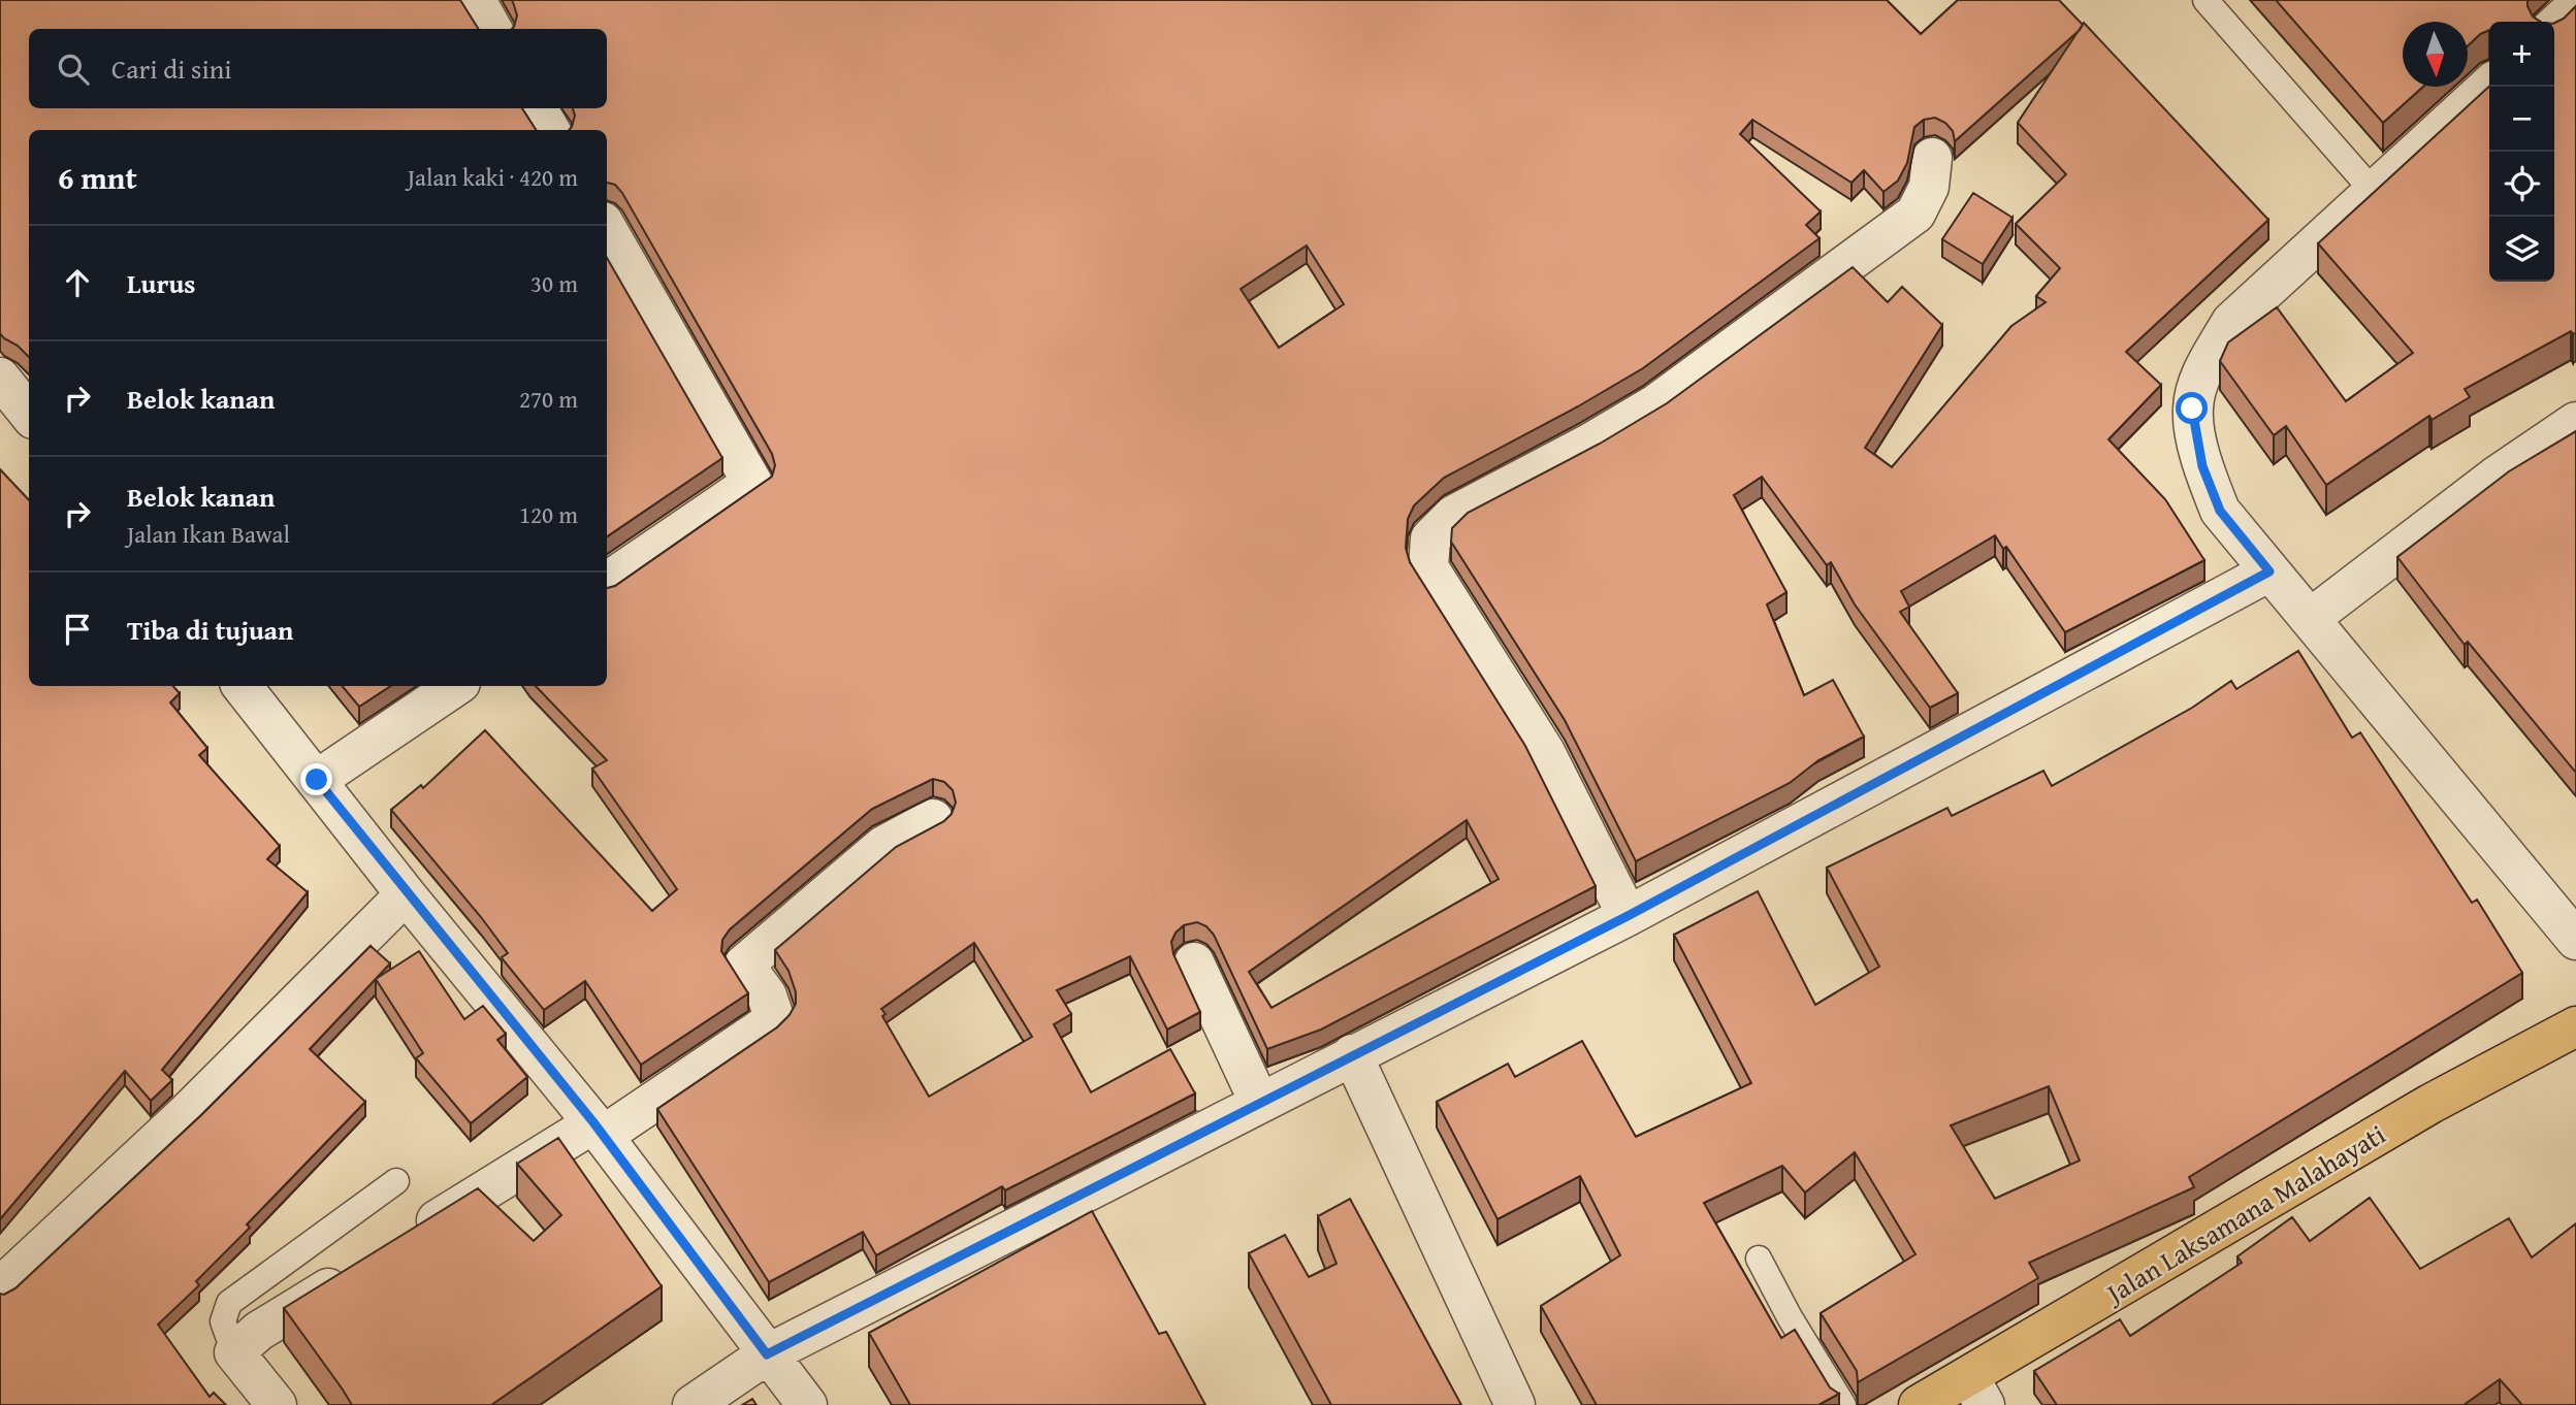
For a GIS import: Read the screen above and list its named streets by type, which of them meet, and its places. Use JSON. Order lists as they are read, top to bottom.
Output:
{
  "streets": {
    "highway": ["Jalan Laksamana Malahayati"]
  },
  "north": "bottom",
  "page": {
    "map_buttons": ["+", "−"],
    "search": "Cari di sini",
    "heading": ["6 mnt", "Jalan kaki · 420 m"],
    "list": [
      ["Lurus", "30 m"],
      ["Belok kanan", "270 m"],
      ["Belok kanan", "Jalan Ikan Bawal", "120 m"],
      "Tiba di tujuan"
    ]
  }
}
